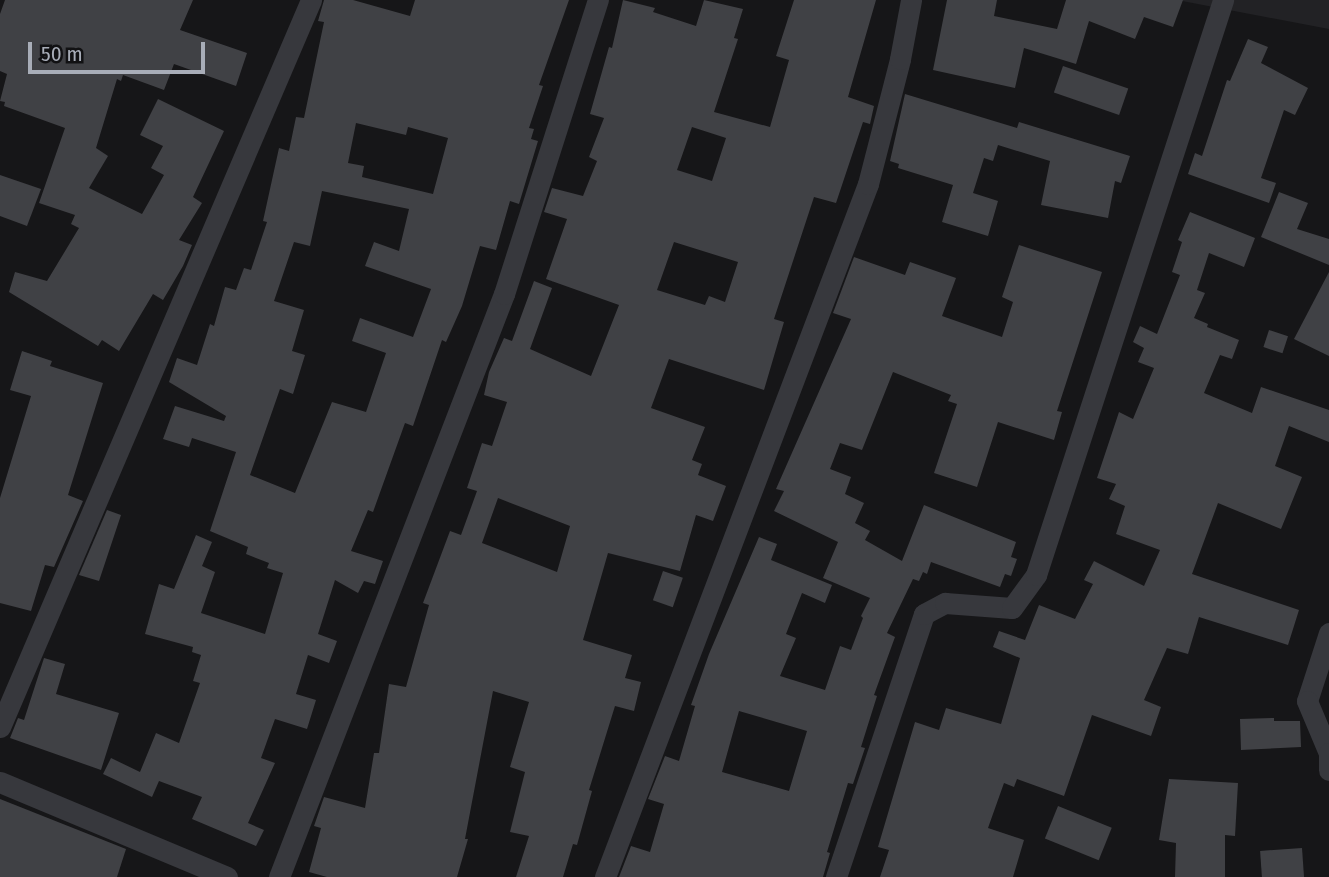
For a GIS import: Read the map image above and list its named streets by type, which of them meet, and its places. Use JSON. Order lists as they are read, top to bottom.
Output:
{
  "scale_bar": "50 m"
}
